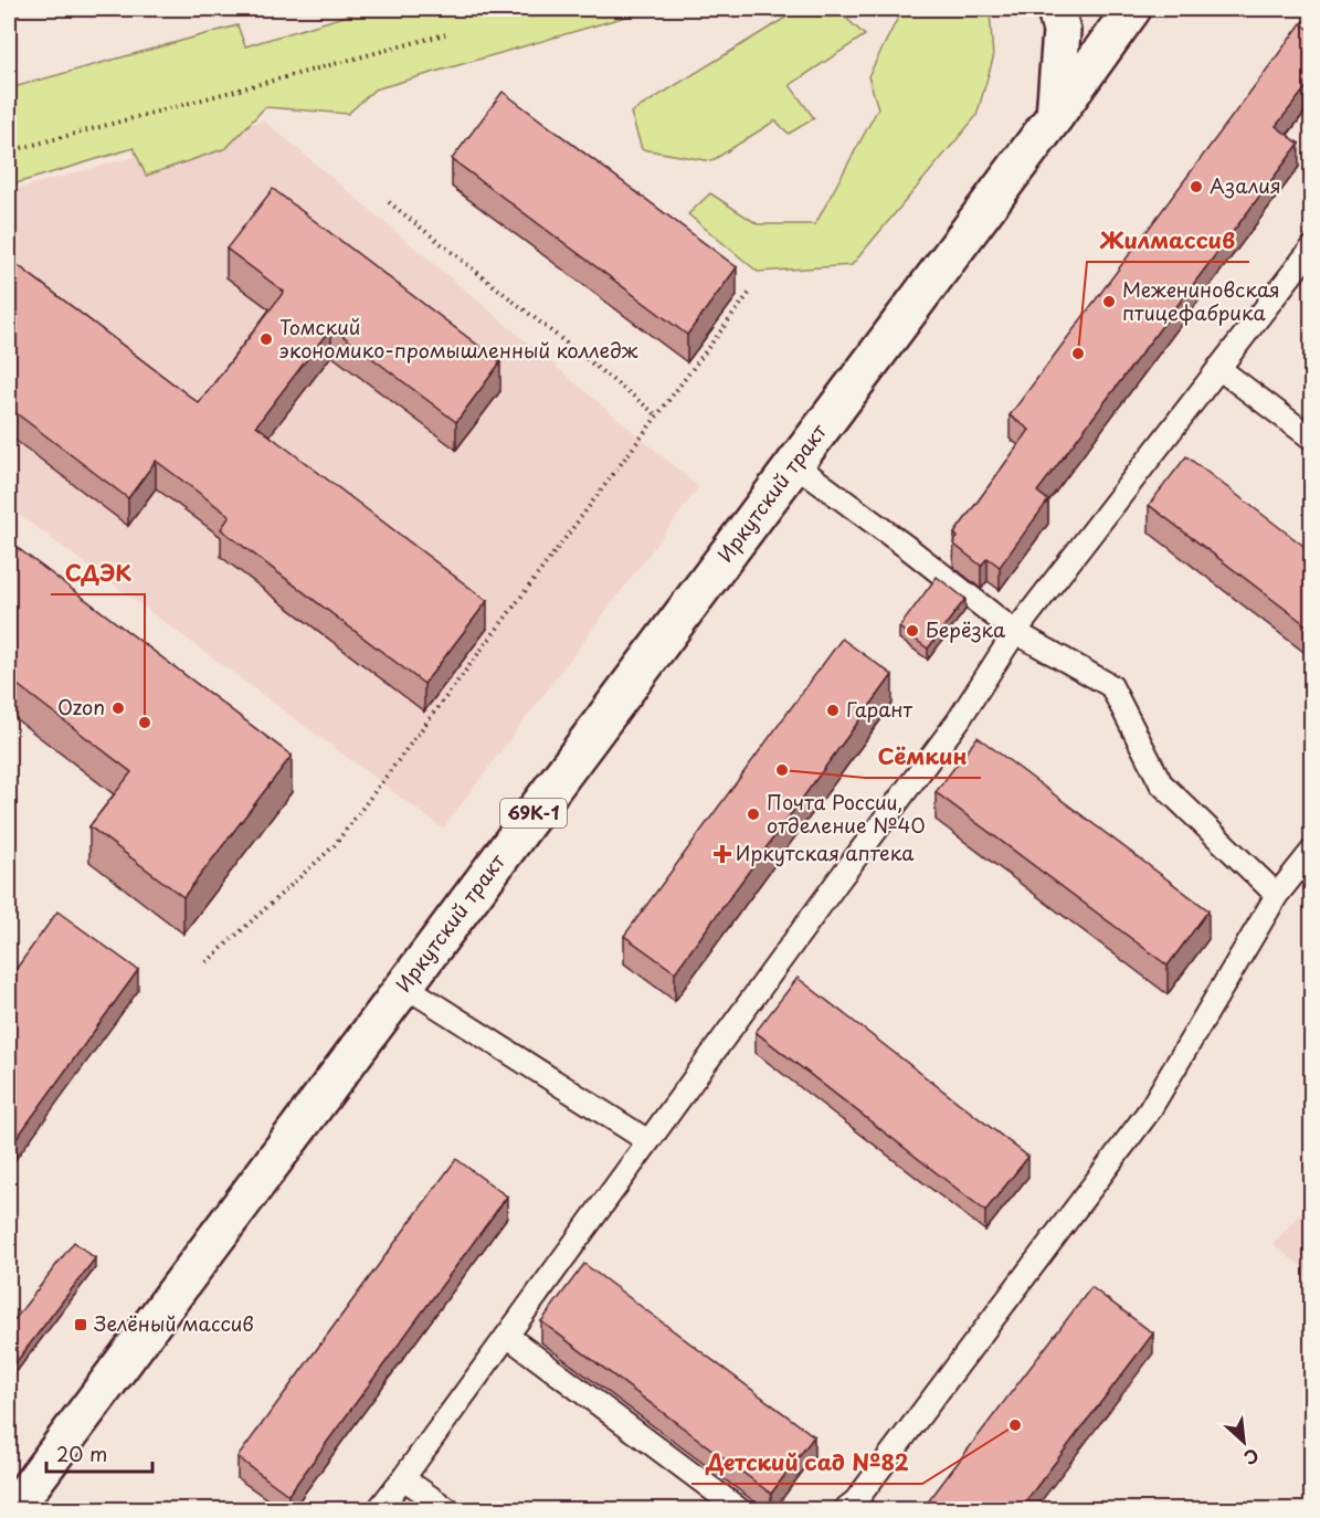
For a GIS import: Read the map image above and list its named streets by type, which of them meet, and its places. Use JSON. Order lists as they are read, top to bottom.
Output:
{
  "streets": {
    "main road": ["Иркутский тракт", "69К-1"]
  },
  "places": {
    "other": [
      "Азалия",
      "Межениновская птицефабрика",
      "Томский экономико-промышленный колледж",
      "Жилмассив",
      "Берёзка",
      "Ozon",
      "Гарант",
      "СДЭК",
      "Сёмкин",
      "Почта России, отделение №40",
      "Детский сад №82"
    ],
    "health": ["Иркутская аптека"],
    "transit": ["Зелёный массив"]
  },
  "scale_bar": "20 m",
  "north": "bottom right"
}
